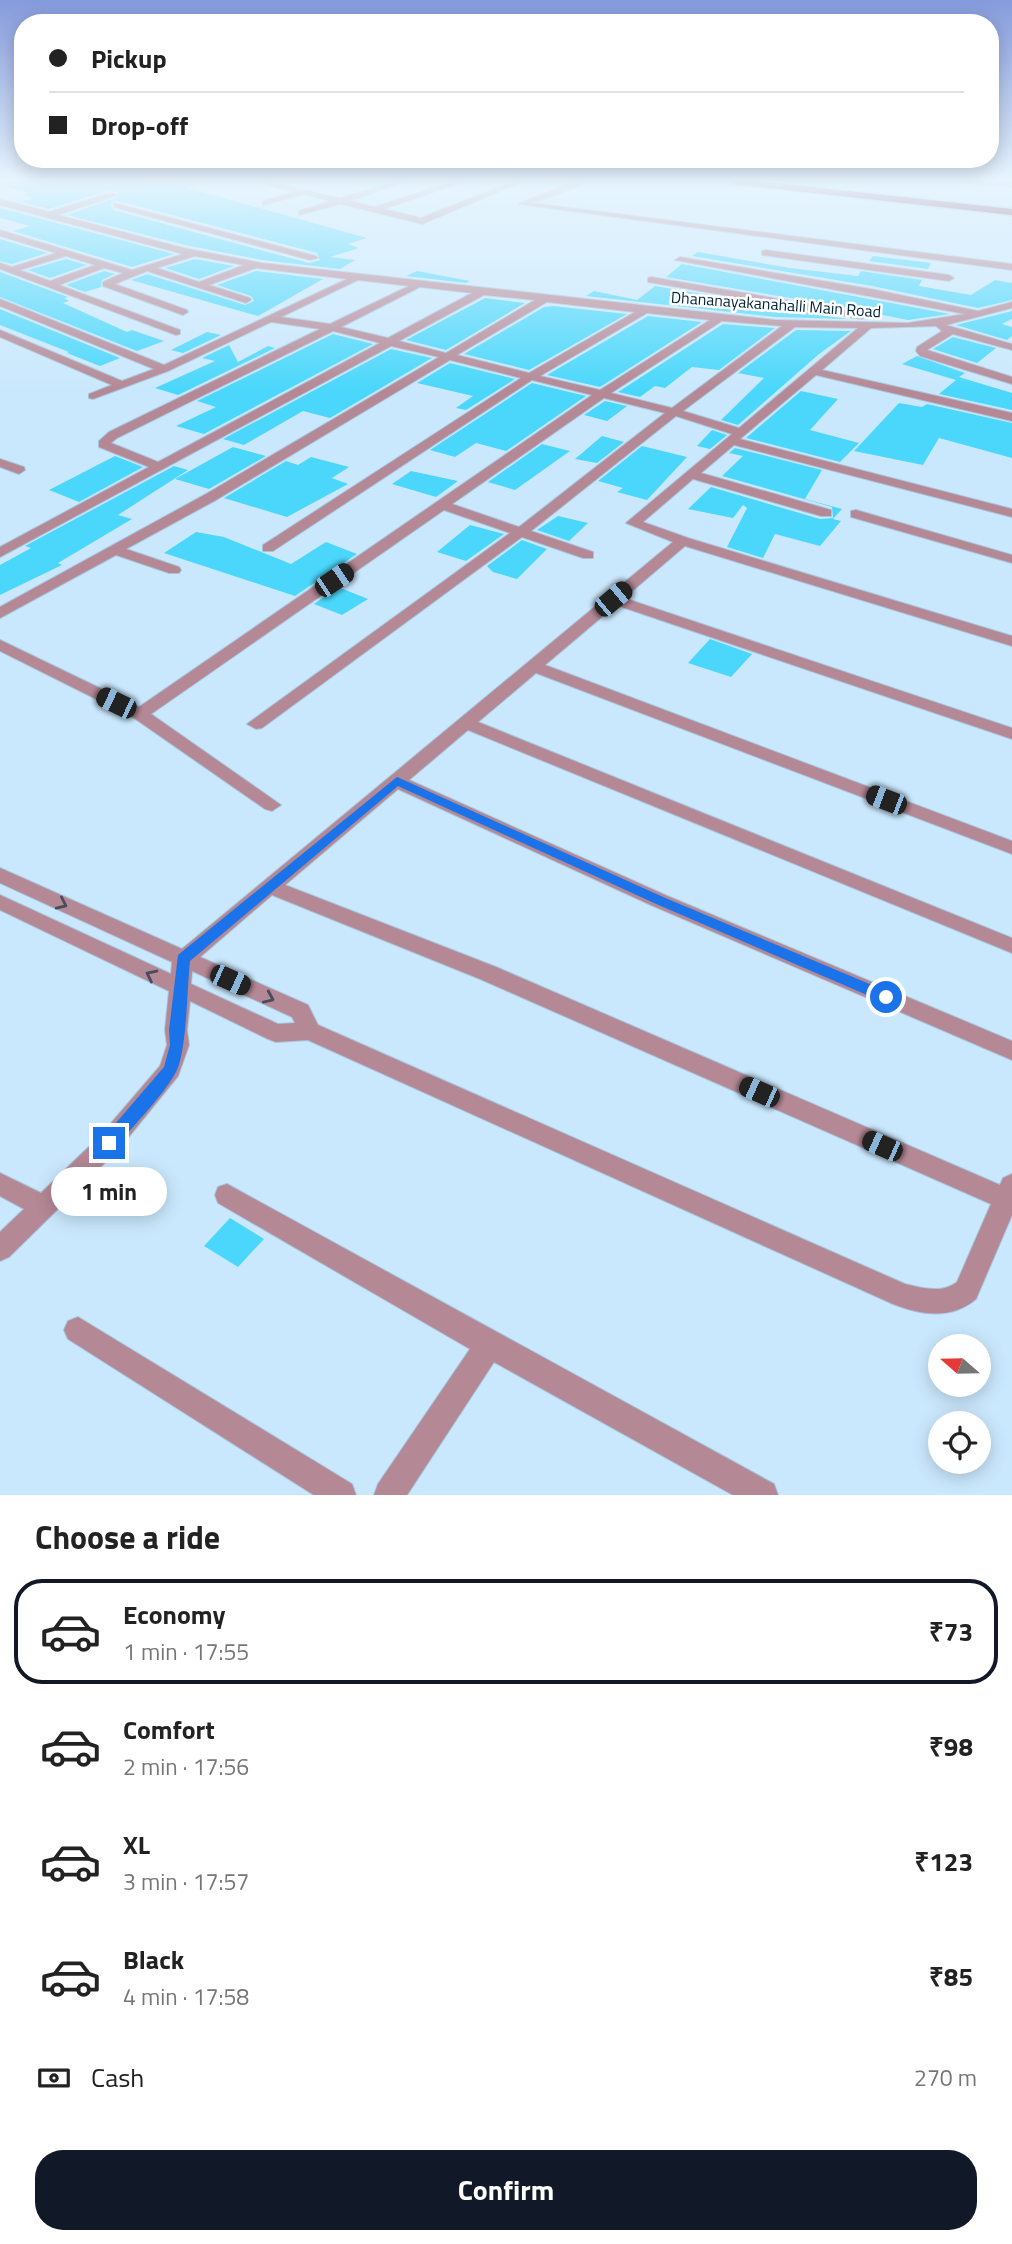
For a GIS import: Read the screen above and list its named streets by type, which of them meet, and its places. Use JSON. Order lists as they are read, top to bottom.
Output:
{
  "streets": {
    "street": ["Dhananayakanahalli Main Road"]
  },
  "north": "left",
  "page": {
    "banner": ["Pickup", "Drop-off"],
    "bubble": "1 min",
    "heading": "Choose a ride",
    "list": [
      {
        "name": "Economy",
        "note": "1 min · 17:55",
        "value": "₹73"
      },
      {
        "name": "Comfort",
        "note": "2 min · 17:56",
        "value": "₹98"
      },
      {
        "name": "XL",
        "note": "3 min · 17:57",
        "value": "₹123"
      },
      {
        "name": "Black",
        "note": "4 min · 17:58",
        "value": "₹85"
      }
    ],
    "pay": ["Cash", "270 m"],
    "buttons": "Confirm"
  }
}
